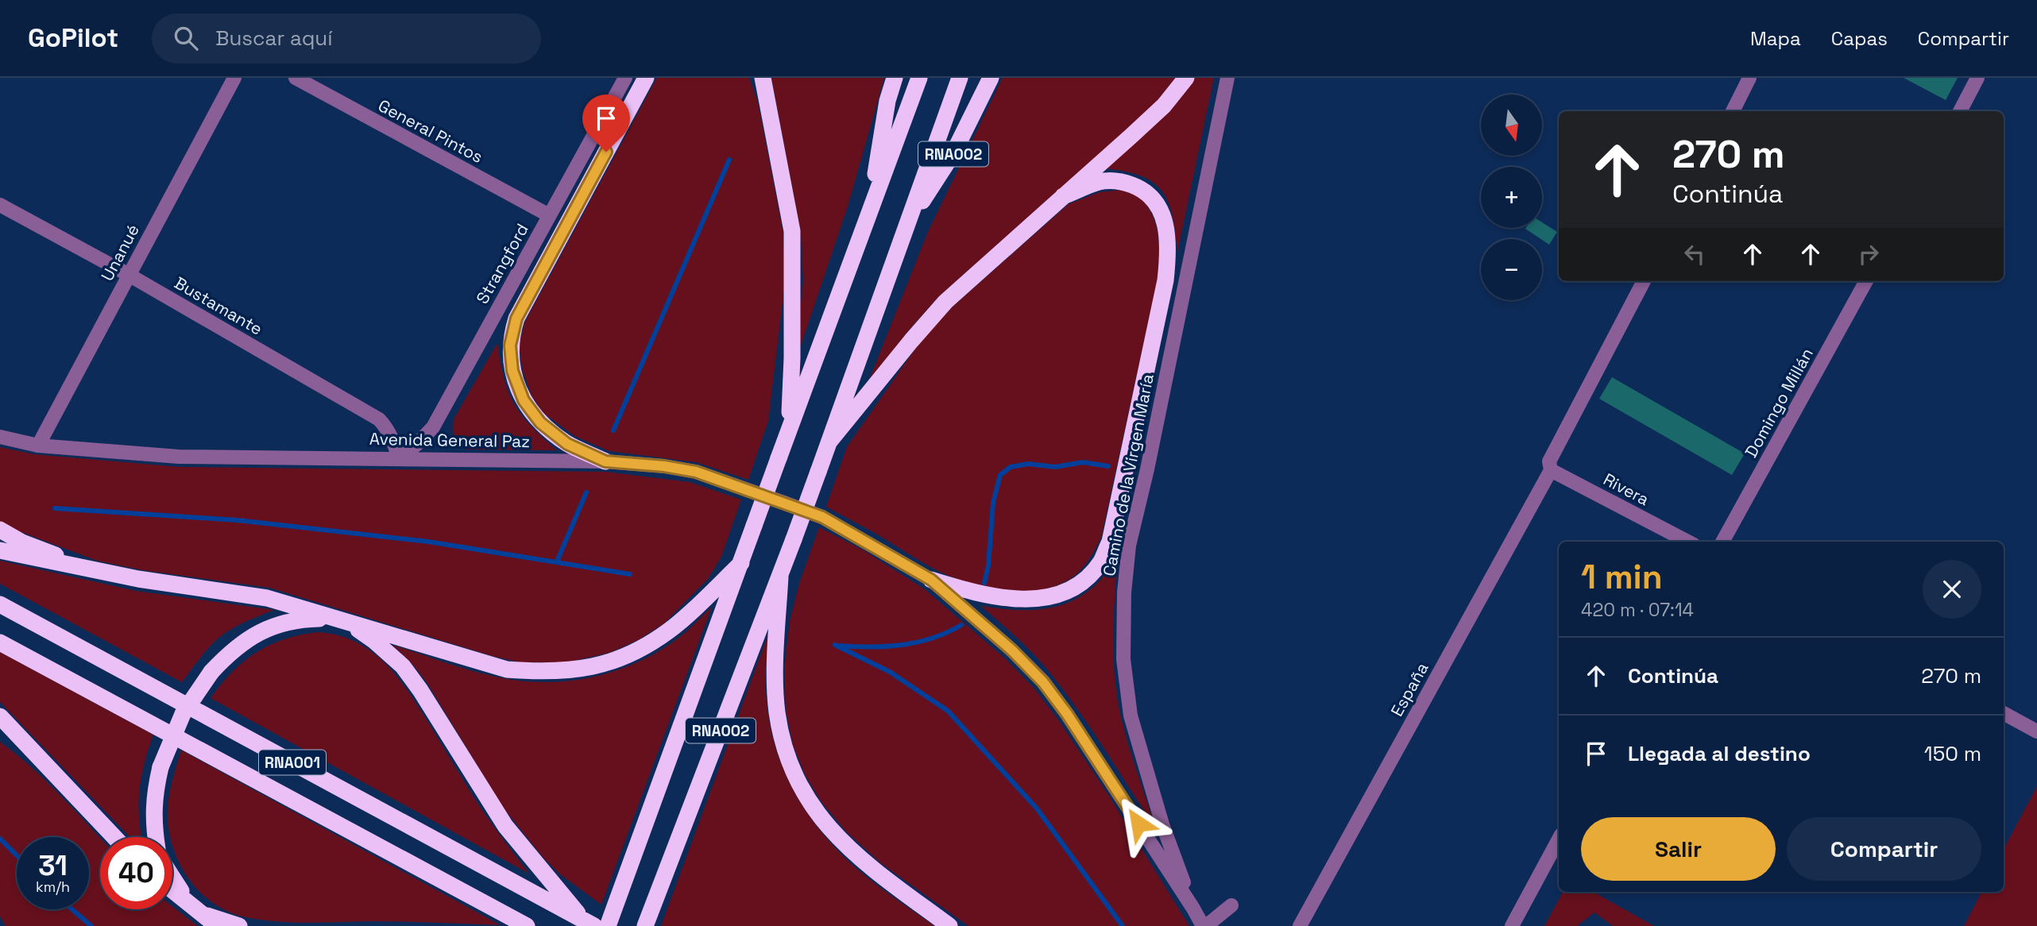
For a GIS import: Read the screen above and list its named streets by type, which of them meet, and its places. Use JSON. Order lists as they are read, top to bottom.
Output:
{
  "streets": {
    "highway": ["RNA002", "RNA001"],
    "street": [
      "General Pintos",
      "Unanué",
      "Strangford",
      "Bustamante",
      "Domingo Millán",
      "Avenida General Paz",
      "Camino de la Virgen María",
      "Rivera",
      "España"
    ]
  },
  "crossings": [
    ["General Pintos", "Strangford"],
    ["Unanué", "Bustamante"],
    ["Unanué", "Avenida General Paz"],
    ["Strangford", "Bustamante"],
    ["Strangford", "Avenida General Paz"],
    ["Bustamante", "Avenida General Paz"],
    ["Avenida General Paz", "Camino de la Virgen María"],
    ["Rivera", "España"]
  ],
  "north": "bottom",
  "page": {
    "header": "GoPilot",
    "search": "Buscar aquí",
    "nav": ["Mapa", "Capas", "Compartir"],
    "map_buttons": ["+", "−"],
    "turn": ["270 m", "Continúa"],
    "heading": ["1 min", "420 m · 07:14"],
    "list": [
      {
        "name": "Continúa",
        "value": "270 m"
      },
      {
        "name": "Llegada al destino",
        "value": "150 m"
      }
    ],
    "buttons": ["Salir", "Compartir"],
    "speed": "31 km/h",
    "limit": "40"
  }
}
